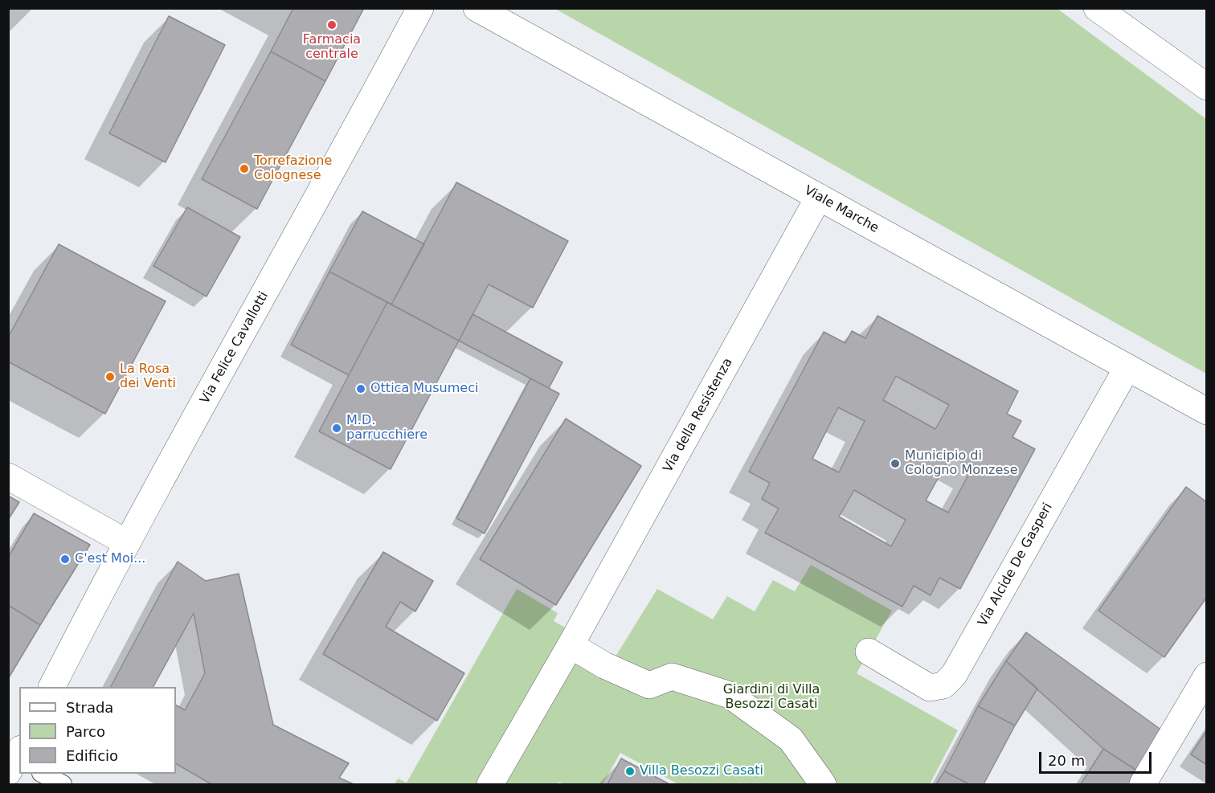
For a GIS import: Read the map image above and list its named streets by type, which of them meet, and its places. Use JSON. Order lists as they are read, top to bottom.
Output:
{
  "streets": {
    "street": [
      "Viale Marche",
      "Via Felice Cavallotti",
      "Via della Resistenza",
      "Via Alcide De Gasperi"
    ]
  },
  "crossings": [
    ["Viale Marche", "Via della Resistenza"],
    ["Viale Marche", "Via Alcide De Gasperi"]
  ],
  "parks": ["Giardini di Villa Besozzi Casati"],
  "places": [
    "Farmacia centrale",
    "Torrefazione Colognese",
    "La Rosa dei Venti",
    "Ottica Musumeci",
    "M.D. parrucchiere",
    "Municipio di Cologno Monzese",
    "C'est Moi...",
    "Villa Besozzi Casati"
  ],
  "legend": ["Strada", "Parco", "Edificio"],
  "scale_bar": "20 m"
}
